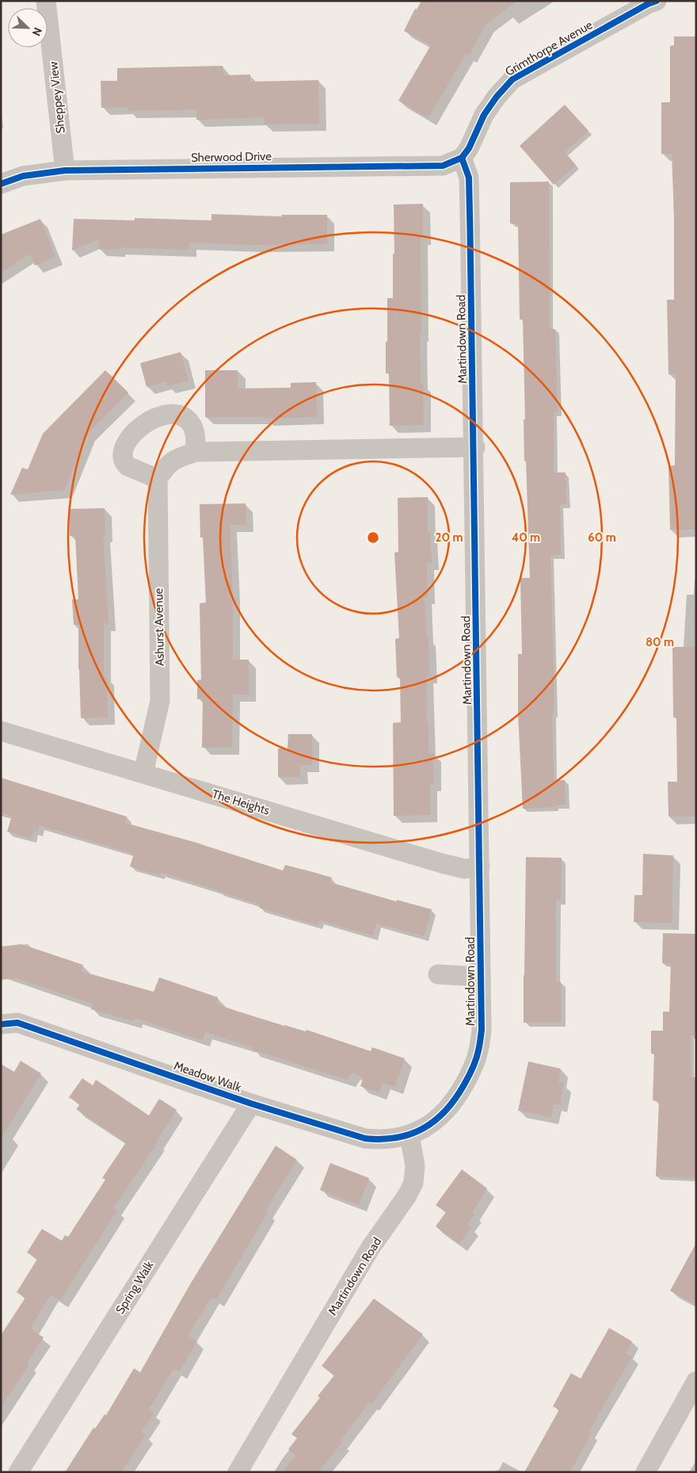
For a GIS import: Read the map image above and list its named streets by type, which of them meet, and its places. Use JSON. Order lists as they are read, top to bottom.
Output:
{
  "streets": {
    "street": [
      "Grimthorpe Avenue",
      "Sheppey View",
      "Sherwood Drive",
      "Martindown Road",
      "Ashurst Avenue",
      "The Heights",
      "Meadow Walk",
      "Spring Walk"
    ]
  },
  "crossings": [
    ["Grimthorpe Avenue", "Sherwood Drive"],
    ["Grimthorpe Avenue", "Martindown Road"],
    ["Sheppey View", "Sherwood Drive"],
    ["Sherwood Drive", "Martindown Road"],
    ["Martindown Road", "The Heights"],
    ["Martindown Road", "Meadow Walk"],
    ["Ashurst Avenue", "The Heights"],
    ["Meadow Walk", "Spring Walk"]
  ],
  "north": "bottom right",
  "rings": [
    "20 m",
    "40 m",
    "60 m",
    "80 m"
  ]
}
